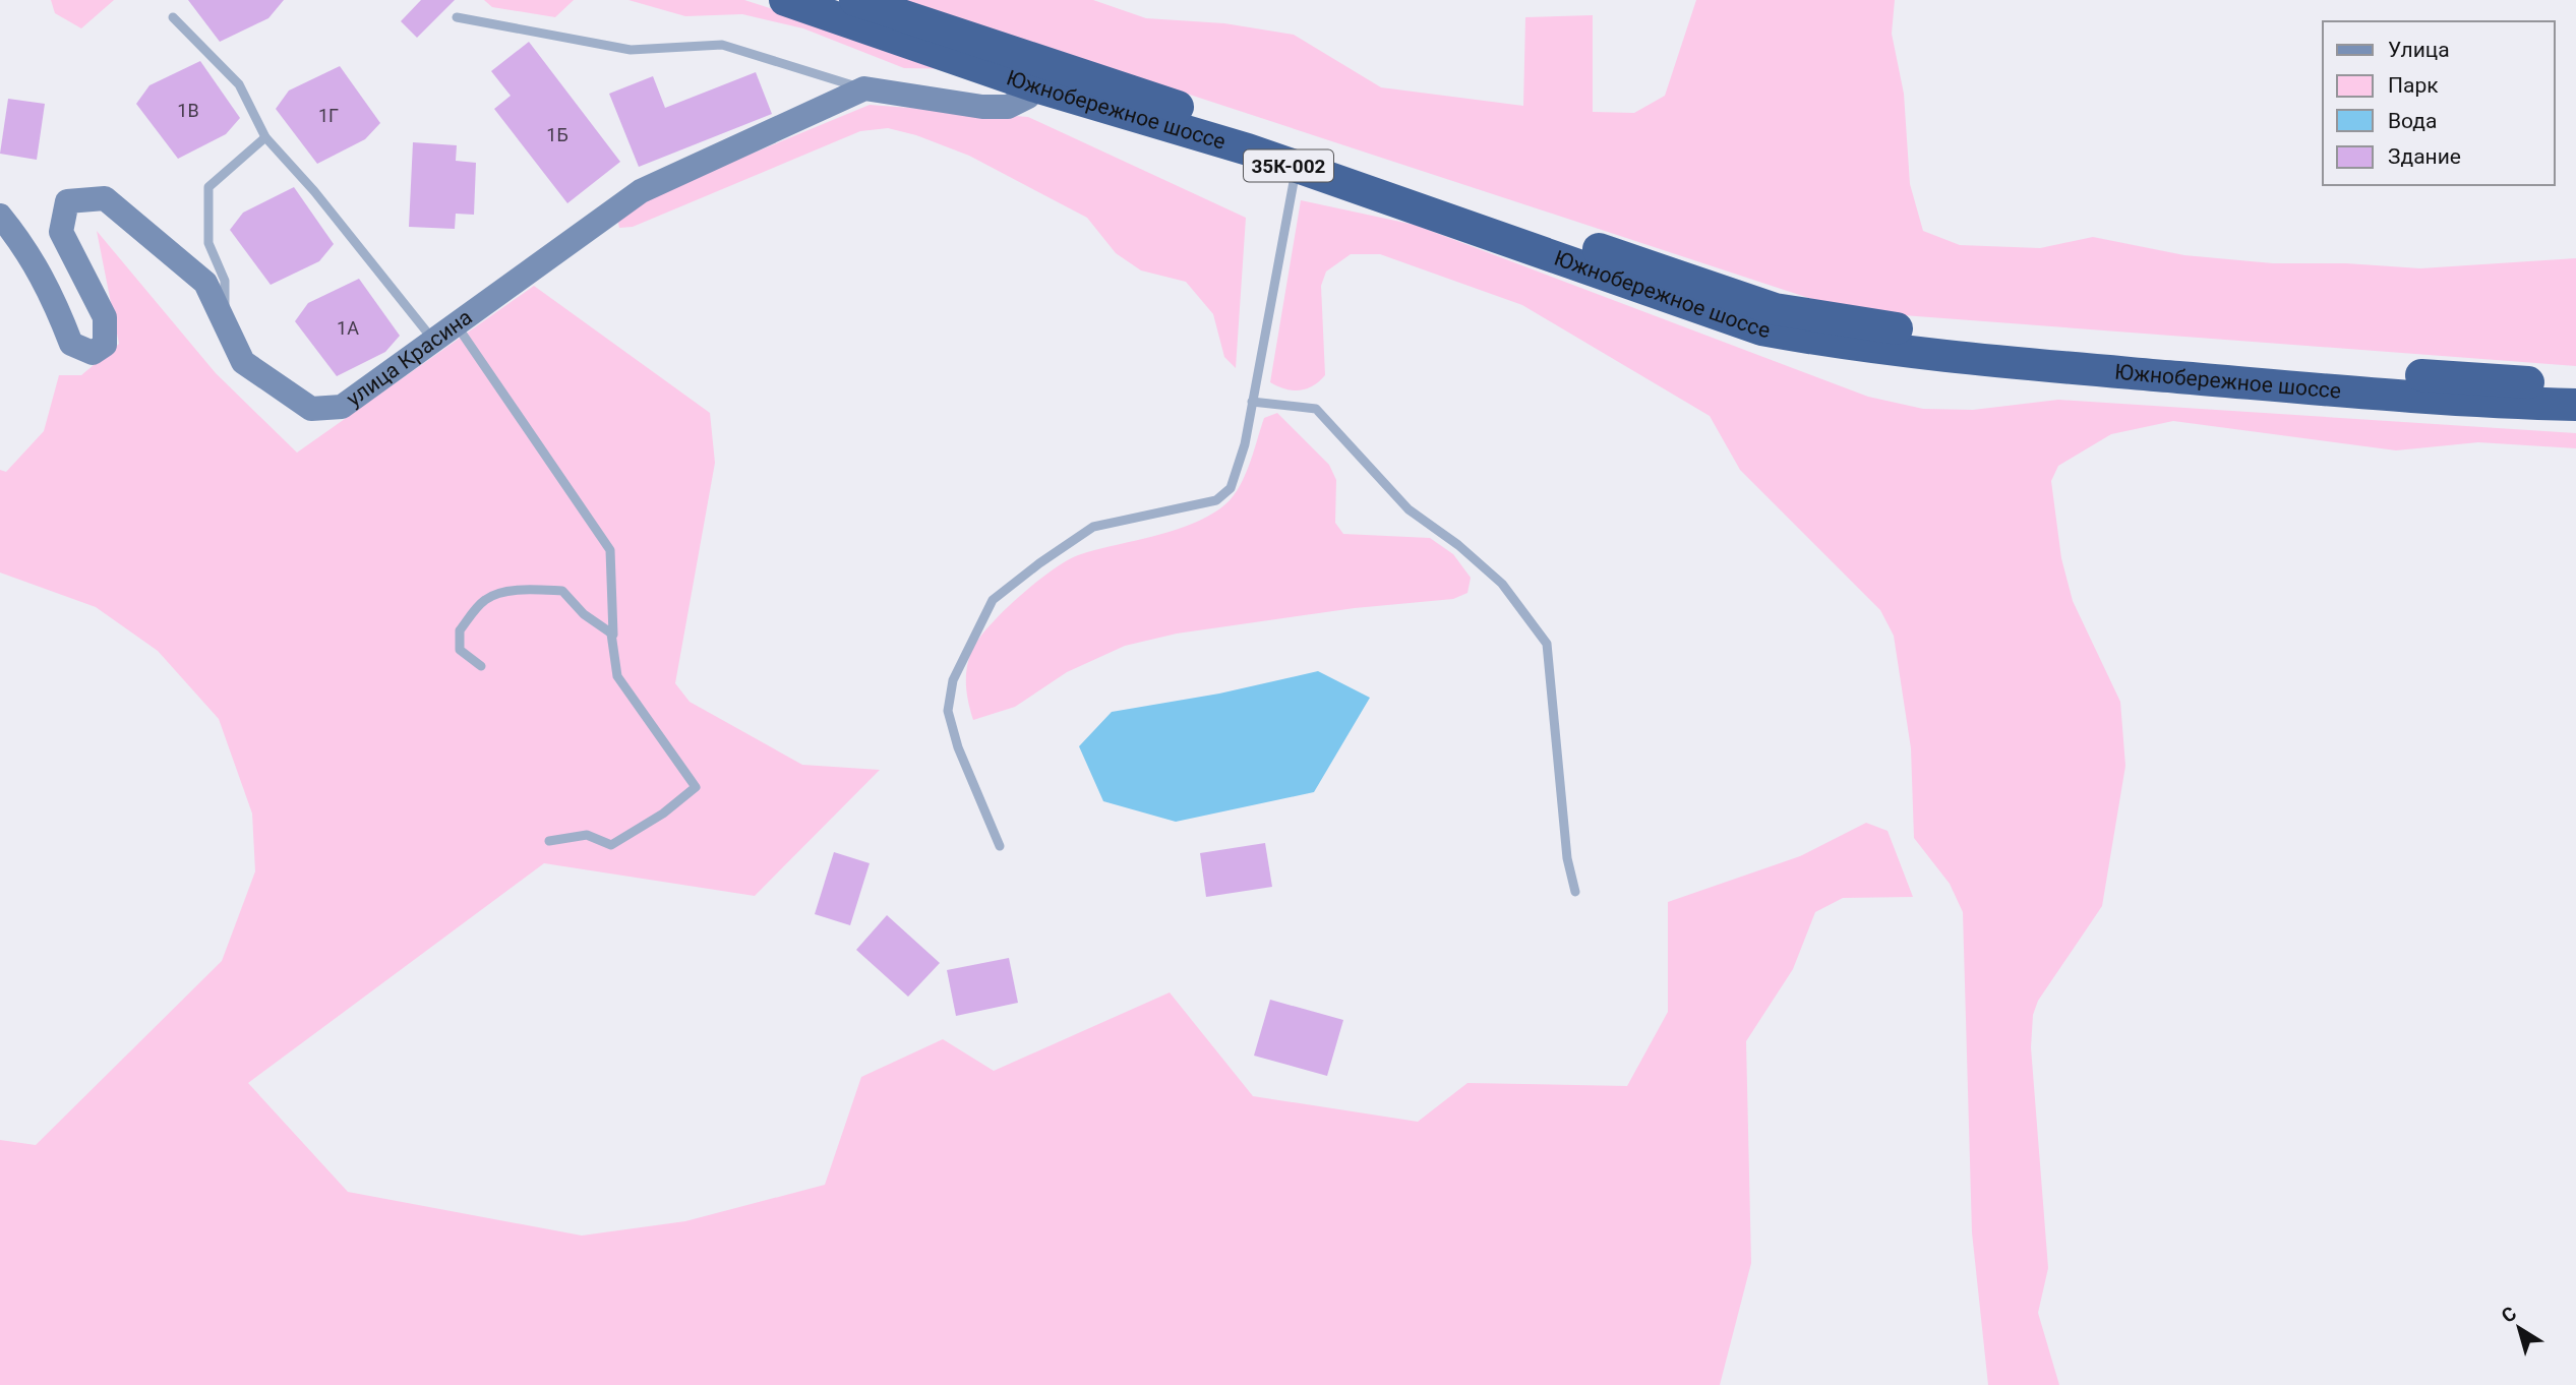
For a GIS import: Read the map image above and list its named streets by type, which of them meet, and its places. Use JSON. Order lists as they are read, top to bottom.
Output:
{
  "streets": {
    "highway": ["Южнобережное шоссе", "35К-002"],
    "street": ["улица Красина"]
  },
  "house_numbers": [
    "1В",
    "1Г",
    "1Б",
    "1А"
  ],
  "legend": [
    "Улица",
    "Парк",
    "Вода",
    "Здание"
  ],
  "north": "top left"
}
